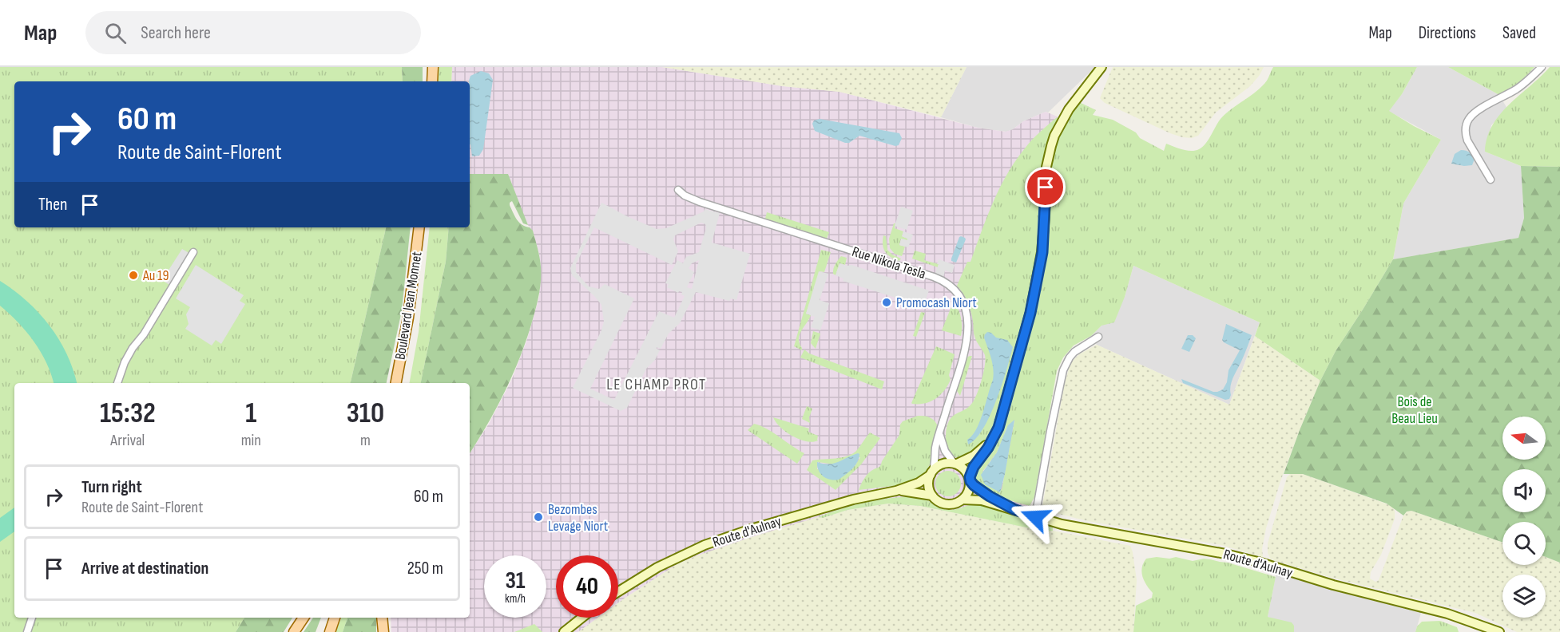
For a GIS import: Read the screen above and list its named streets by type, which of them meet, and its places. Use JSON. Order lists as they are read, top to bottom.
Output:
{
  "streets": {
    "main road": ["Boulevard Jean Monnet"],
    "street": ["Rue Nikola Tesla", "Route d'Aulnay"]
  },
  "crossings": [
    ["Rue Nikola Tesla", "Route d'Aulnay"]
  ],
  "districts": ["LE CHAMP PROT"],
  "parks": ["Bois de Beau Lieu"],
  "places": ["Au 19", "Promocash Niort", "Bezombes Levage Niort"],
  "north": "left",
  "page": {
    "header": "Map",
    "search": "Search here",
    "nav": ["Map", "Directions", "Saved"],
    "turn": ["60 m", "Route de Saint-Florent"],
    "then": "Then",
    "eta": [
      "15:32",
      "Arrival",
      "1",
      "min",
      "310",
      "m"
    ],
    "list": [
      {
        "name": "Turn right",
        "note": "Route de Saint-Florent",
        "value": "60 m"
      },
      {
        "name": "Arrive at destination",
        "value": "250 m"
      }
    ],
    "speed": "31 km/h",
    "limit": "40"
  }
}
